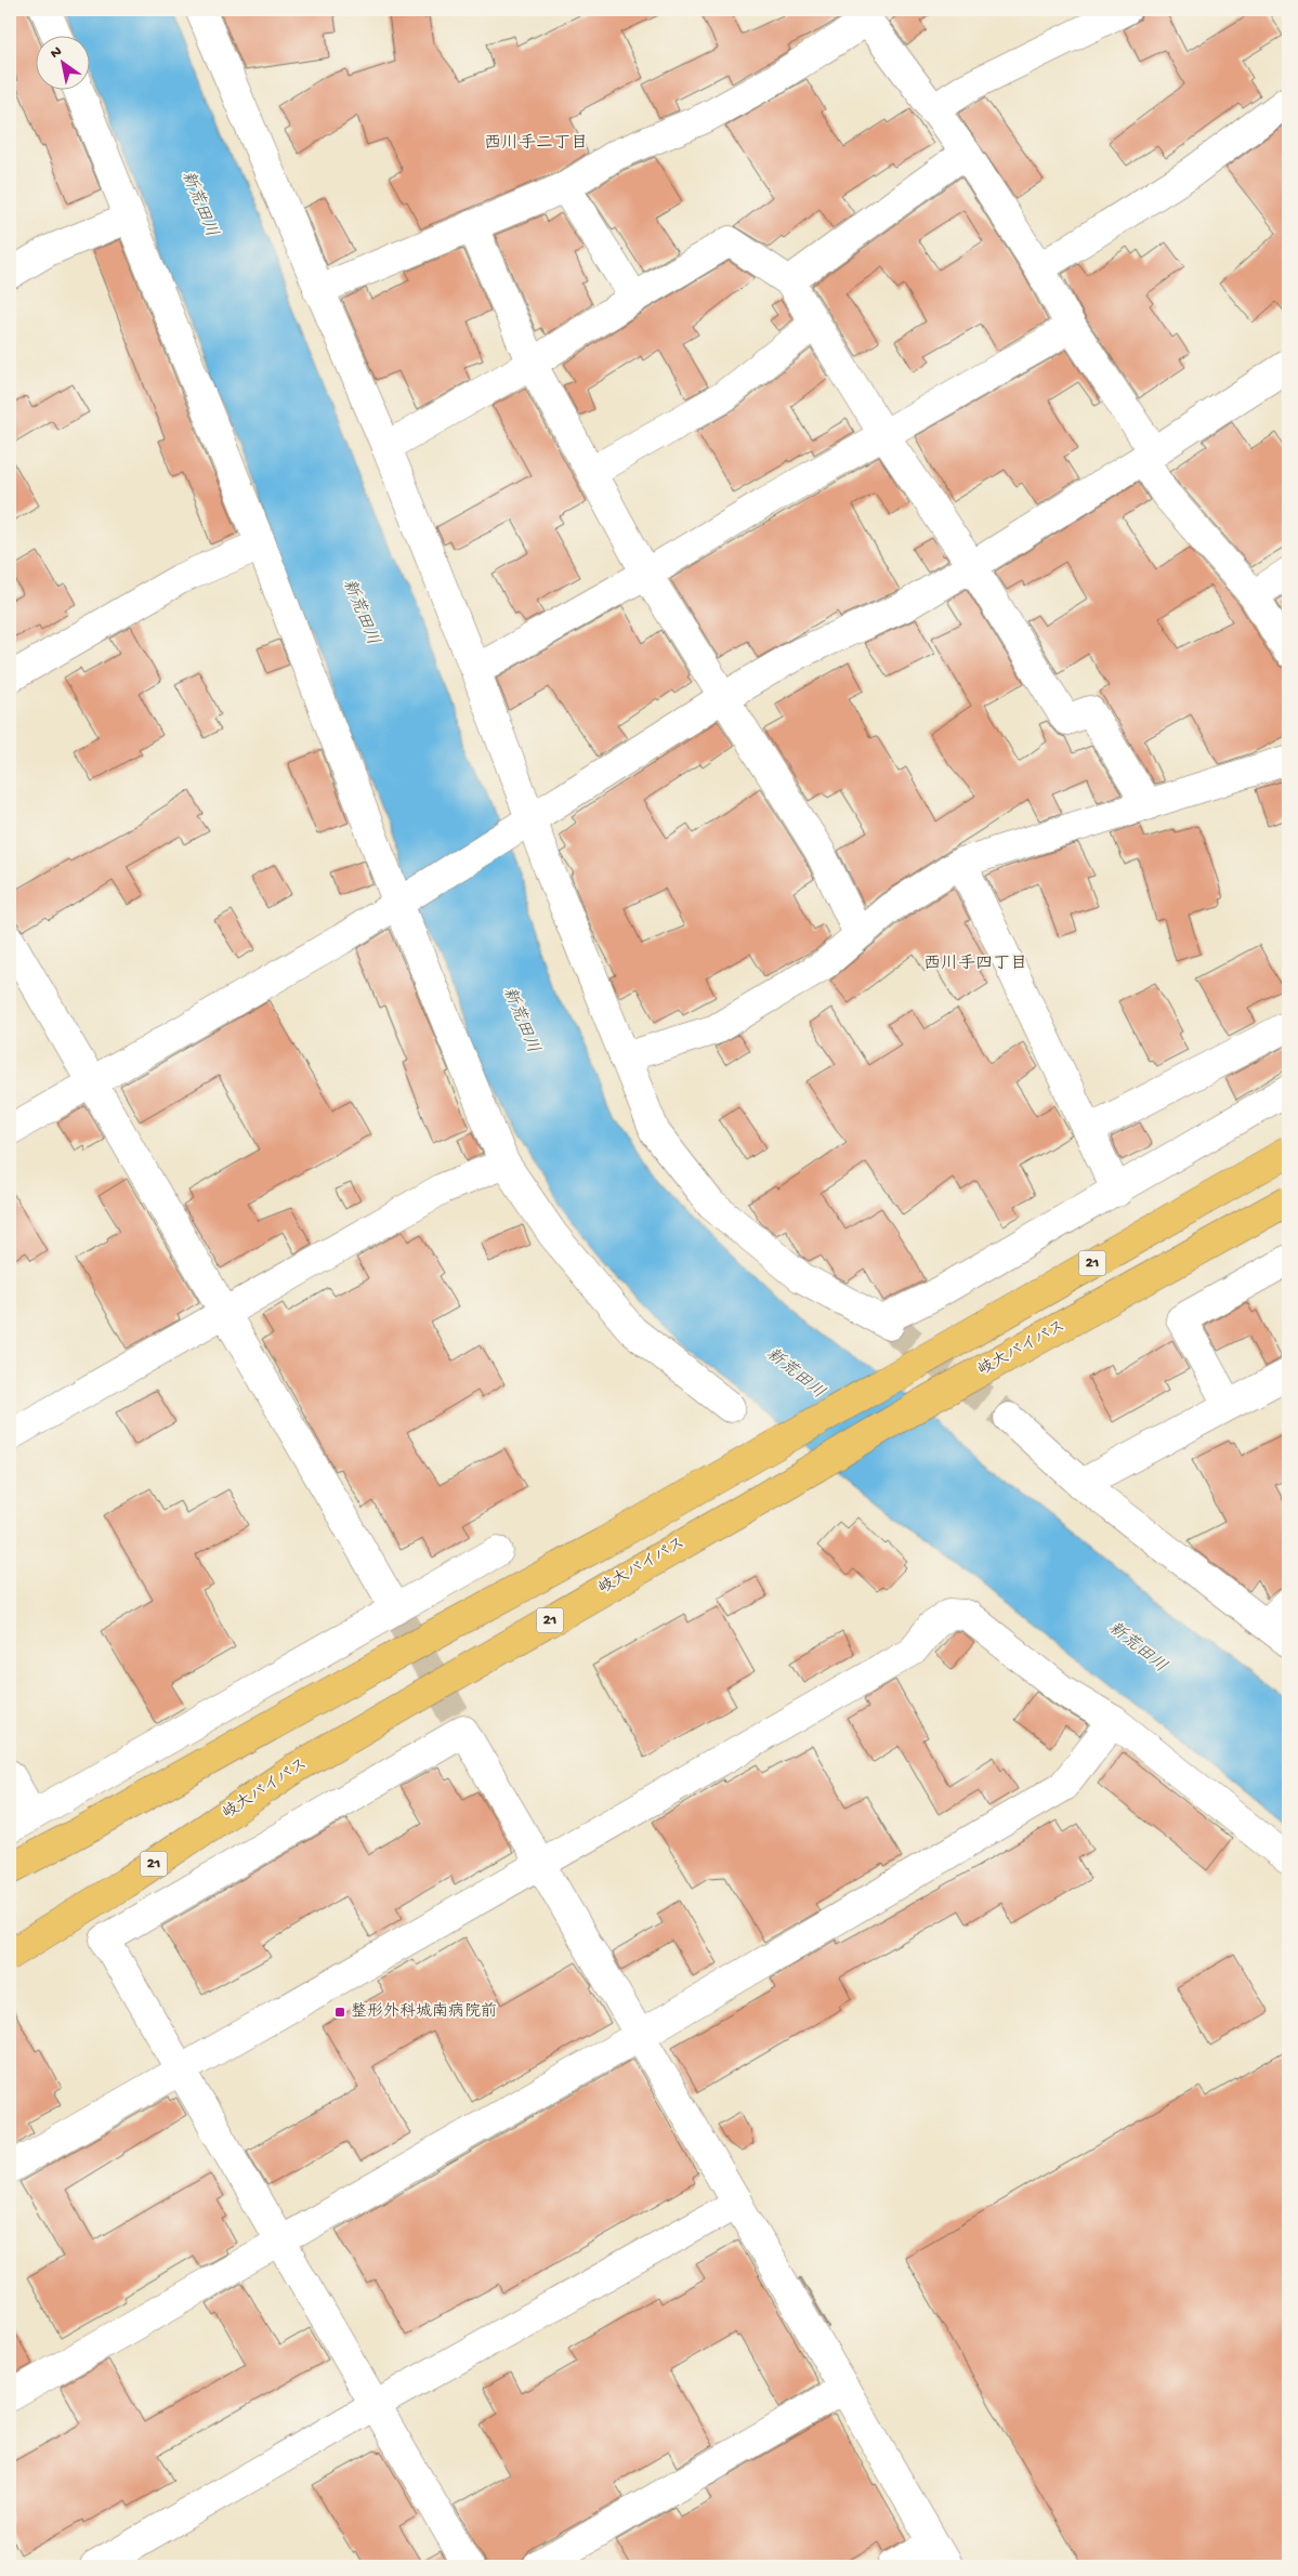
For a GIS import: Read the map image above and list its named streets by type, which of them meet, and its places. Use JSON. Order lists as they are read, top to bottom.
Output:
{
  "streets": {
    "highway": ["21", "岐大バイパス"]
  },
  "districts": ["西川手二丁目", "西川手四丁目"],
  "water": ["新荒田川"],
  "places": {
    "transit": ["整形外科城南病院前"]
  },
  "north": "top left"
}
